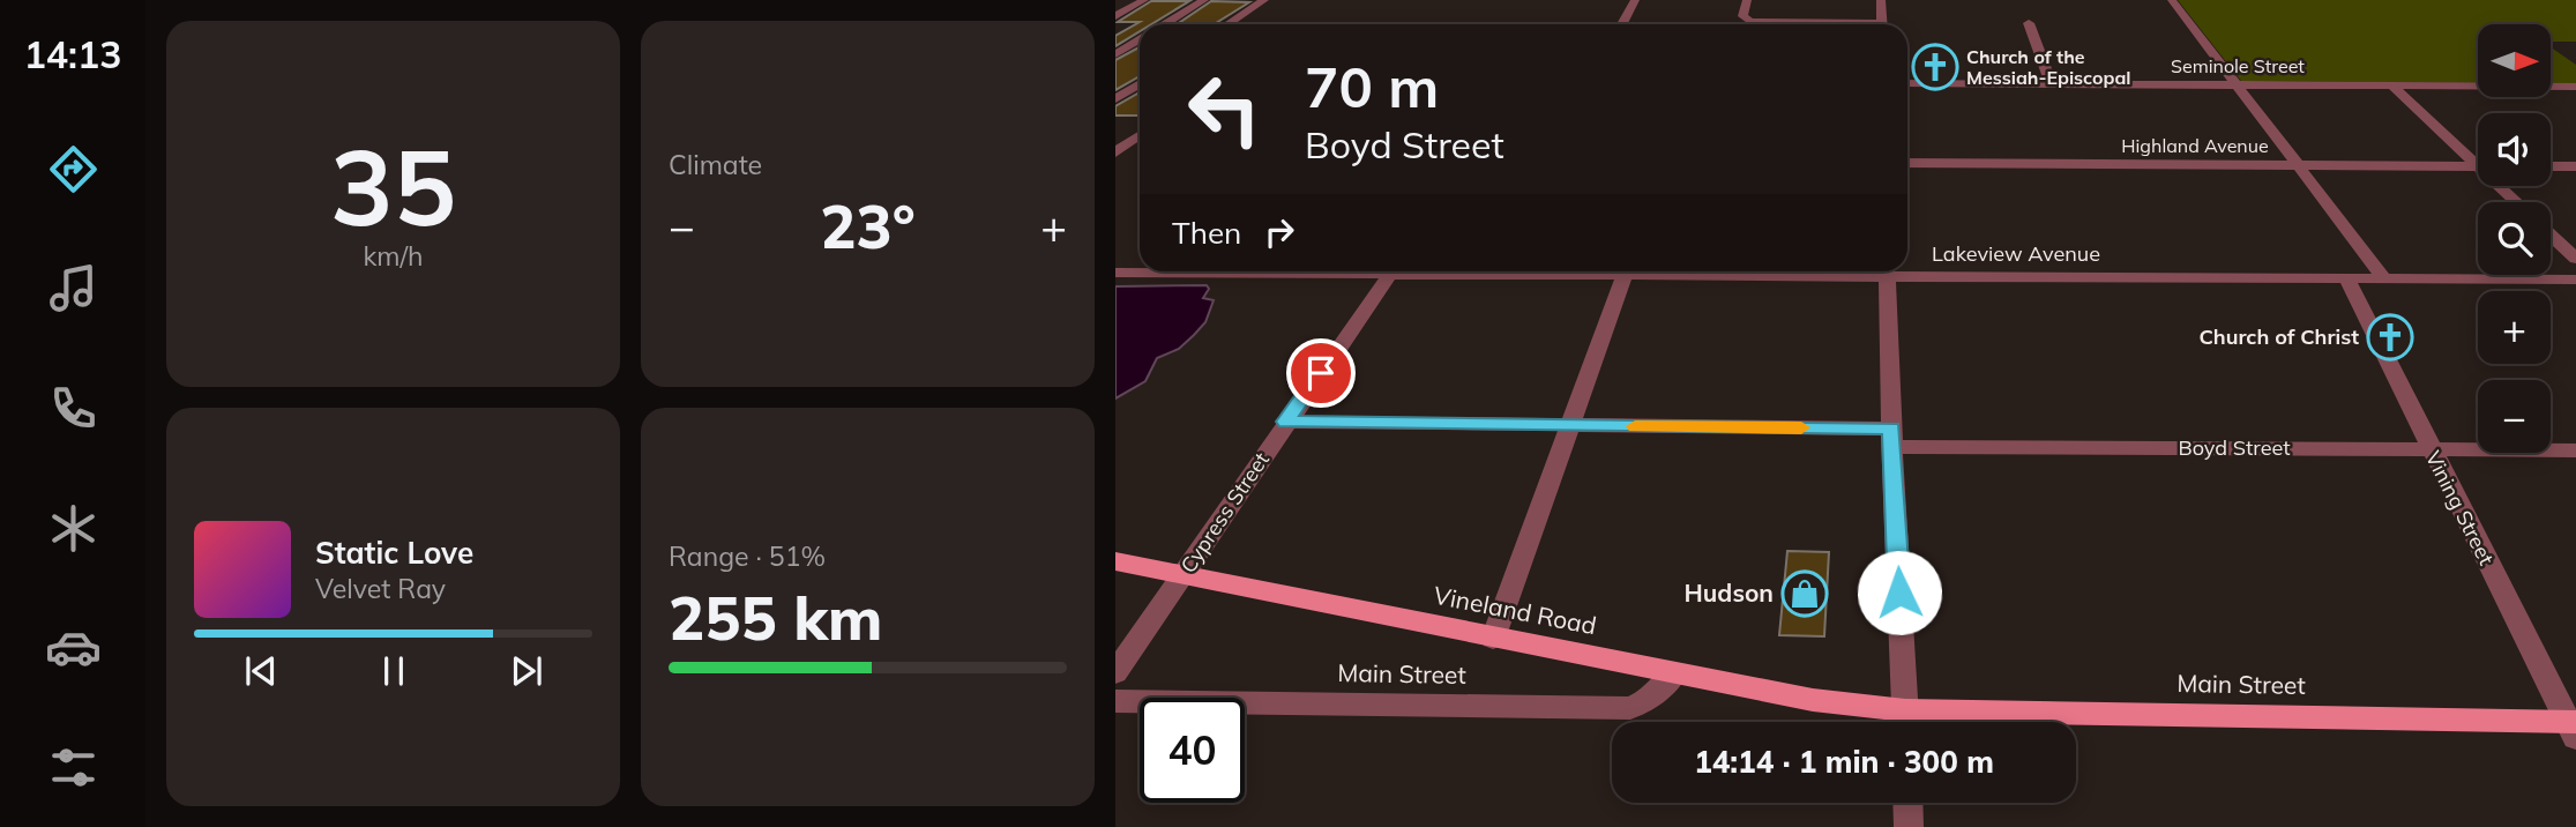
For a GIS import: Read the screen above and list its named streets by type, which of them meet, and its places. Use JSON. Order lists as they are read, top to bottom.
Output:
{
  "streets": {
    "main road": ["Vineland Road", "Main Street"],
    "street": [
      "Seminole Street",
      "Highland Avenue",
      "Lakeview Avenue",
      "Boyd Street",
      "Vining Street",
      "Cypress Street"
    ]
  },
  "crossings": [
    ["Lakeview Avenue", "Vining Street"],
    ["Lakeview Avenue", "Cypress Street"],
    ["Boyd Street", "Vining Street"],
    ["Boyd Street", "Cypress Street"],
    ["Vining Street", "Main Street"],
    ["Cypress Street", "Vineland Road"],
    ["Vineland Road", "Main Street"]
  ],
  "places": {
    "church": ["Church of the Messiah-Episcopal", "Church of Christ"],
    "shop": ["Hudson"]
  },
  "north": "right",
  "page": {
    "tabs": "14:13",
    "tile": [
      ["35", "km/h"],
      "Climate",
      ["Range · 51%", "255 km"]
    ],
    "map_buttons": ["+", "−"],
    "turn": ["70 m", "Boyd Street"],
    "heat": ["−", "23°", "+"],
    "then": "Then",
    "song": ["Static Love", "Velvet Ray"],
    "limit": "40",
    "trip": "14:14 · 1 min · 300 m"
  }
}
